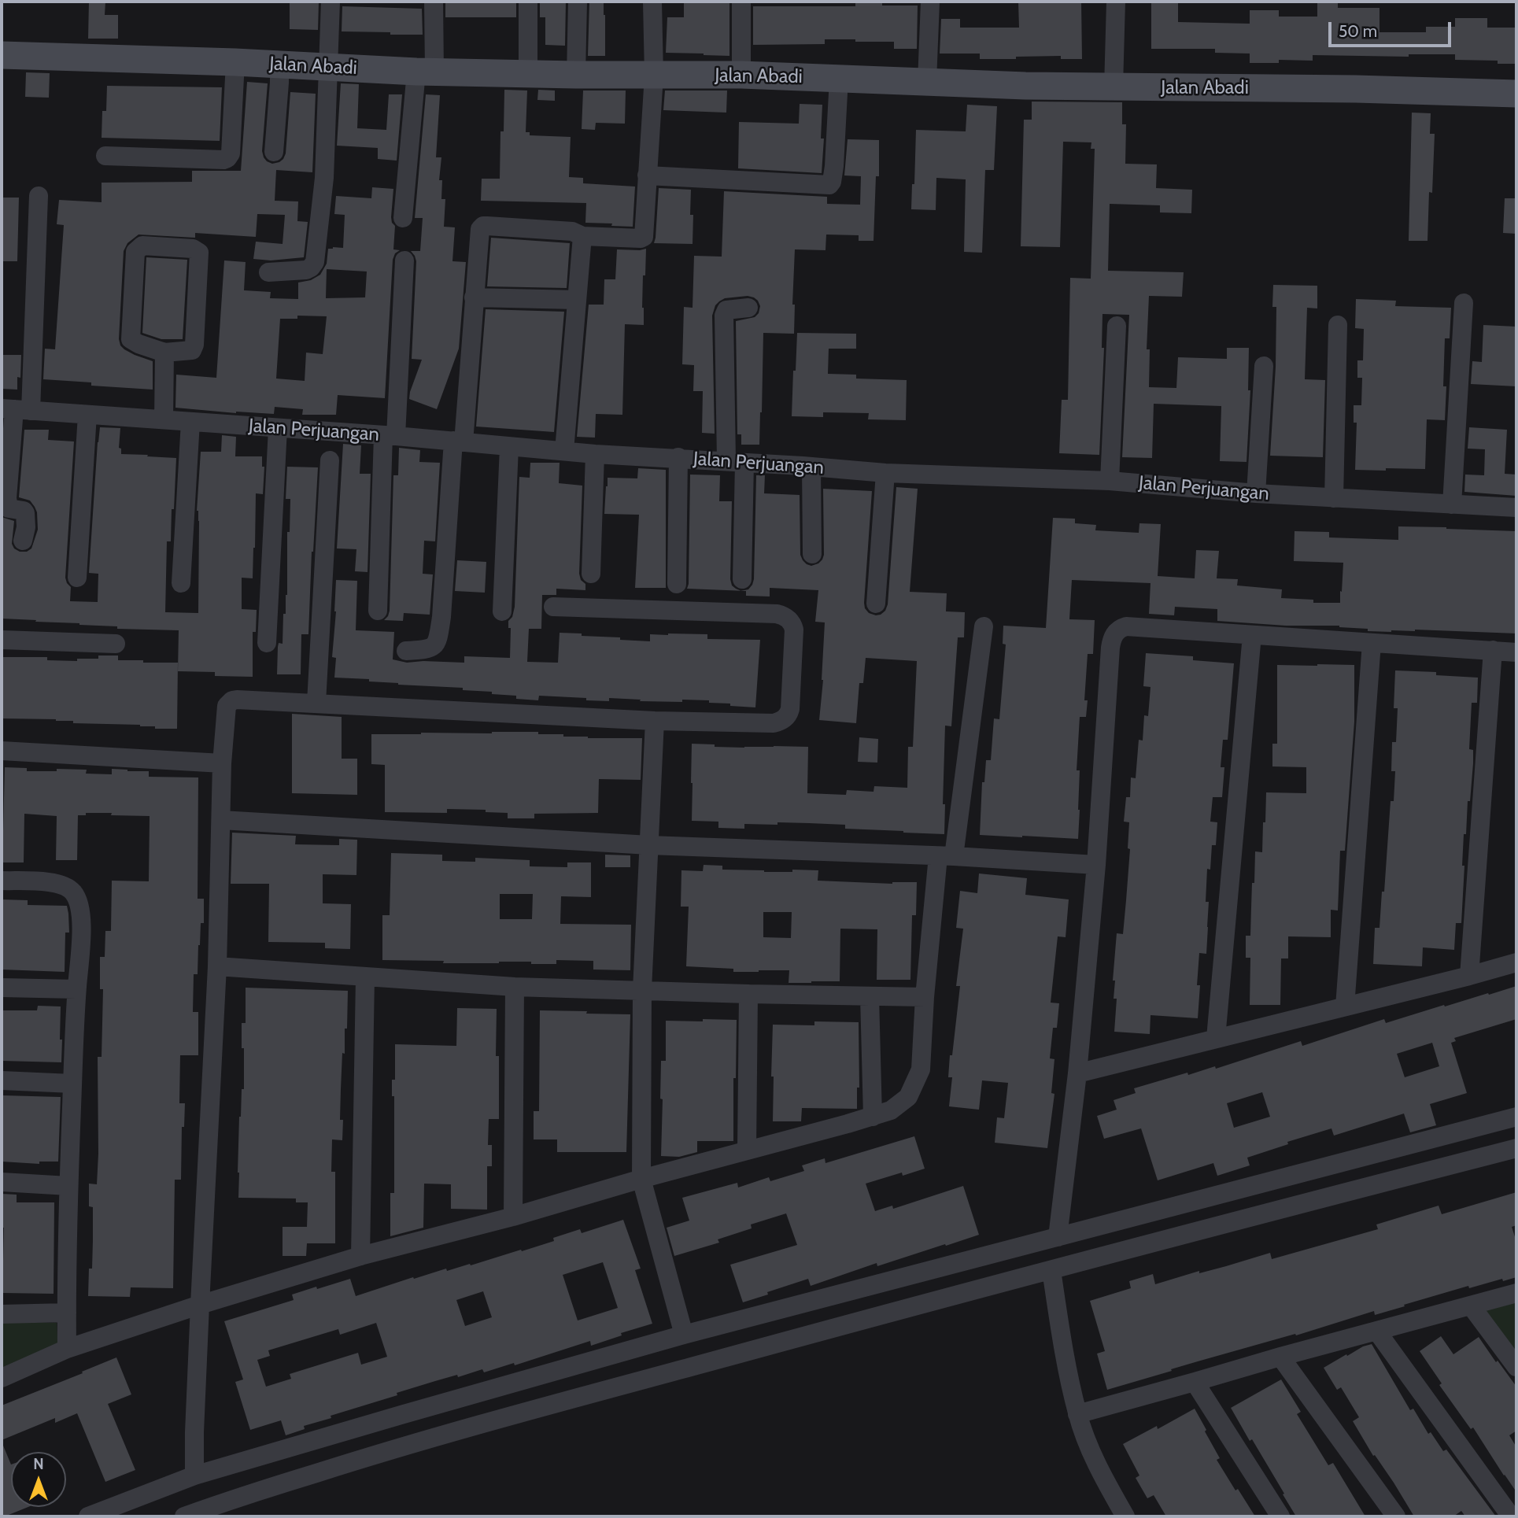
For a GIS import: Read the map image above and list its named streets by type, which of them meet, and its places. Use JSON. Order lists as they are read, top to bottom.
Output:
{
  "streets": {
    "street": ["Jalan Abadi", "Jalan Perjuangan"]
  },
  "scale_bar": "50 m",
  "north": "top"
}
